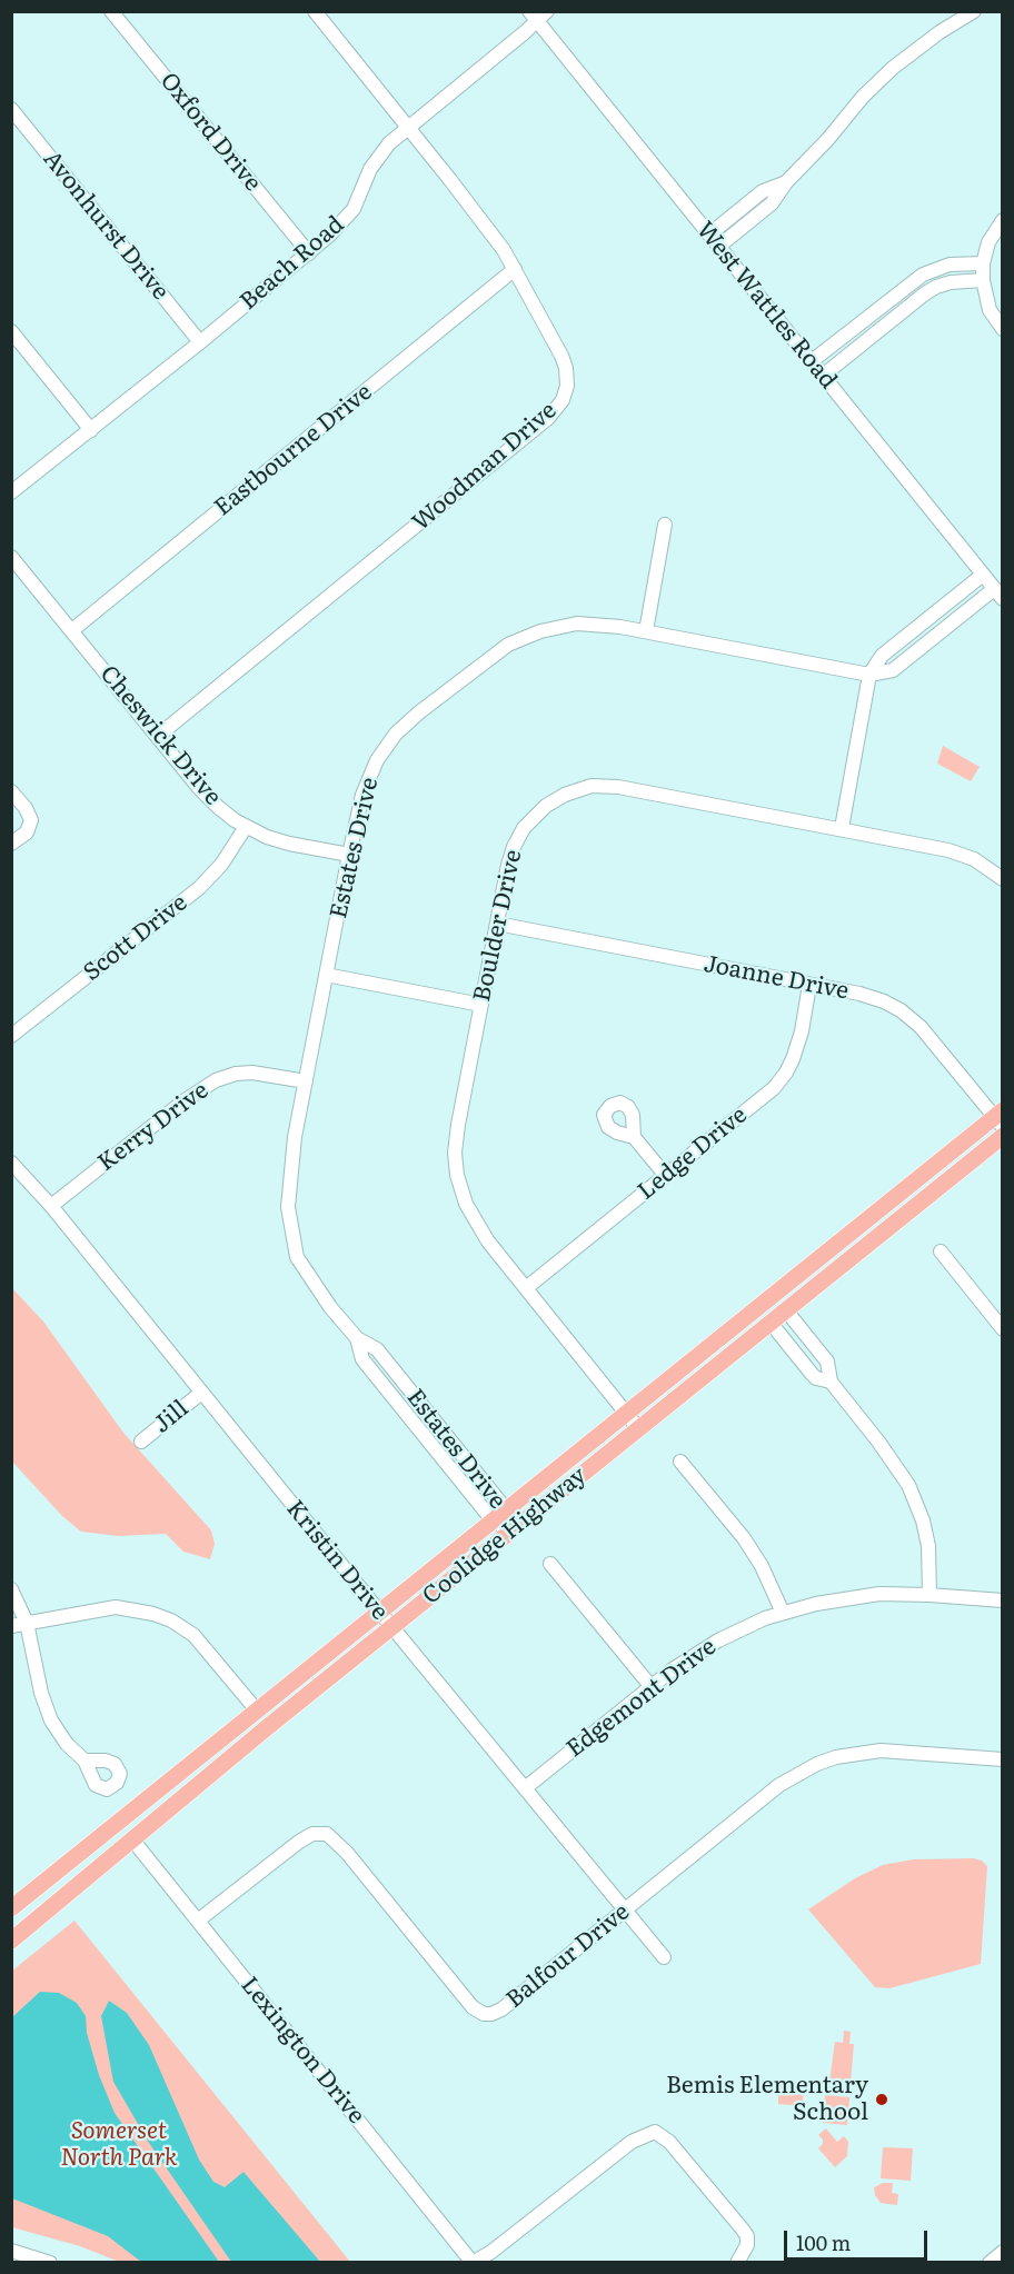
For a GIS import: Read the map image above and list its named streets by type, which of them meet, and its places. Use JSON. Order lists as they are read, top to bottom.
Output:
{
  "streets": {
    "main road": ["Coolidge Highway"],
    "street": [
      "Oxford Drive",
      "Avonhurst Drive",
      "Beach Road",
      "West Wattles Road",
      "Eastbourne Drive",
      "Woodman Drive",
      "Cheswick Drive",
      "Estates Drive",
      "Boulder Drive",
      "Scott Drive",
      "Joanne Drive",
      "Kerry Drive",
      "Ledge Drive",
      "Jill",
      "Kristin Drive",
      "Edgemont Drive",
      "Balfour Drive",
      "Lexington Drive"
    ]
  },
  "crossings": [
    ["Oxford Drive", "Beach Road"],
    ["Avonhurst Drive", "Beach Road"],
    ["Beach Road", "West Wattles Road"],
    ["Beach Road", "Woodman Drive"],
    ["West Wattles Road", "Estates Drive"],
    ["Eastbourne Drive", "Woodman Drive"],
    ["Eastbourne Drive", "Cheswick Drive"],
    ["Woodman Drive", "Cheswick Drive"],
    ["Cheswick Drive", "Estates Drive"],
    ["Cheswick Drive", "Scott Drive"],
    ["Estates Drive", "Kerry Drive"],
    ["Estates Drive", "Coolidge Highway"],
    ["Boulder Drive", "Joanne Drive"],
    ["Boulder Drive", "Ledge Drive"],
    ["Boulder Drive", "Coolidge Highway"],
    ["Joanne Drive", "Ledge Drive"],
    ["Joanne Drive", "Coolidge Highway"],
    ["Kerry Drive", "Kristin Drive"],
    ["Jill", "Kristin Drive"],
    ["Coolidge Highway", "Kristin Drive"],
    ["Coolidge Highway", "Lexington Drive"],
    ["Kristin Drive", "Edgemont Drive"],
    ["Kristin Drive", "Balfour Drive"],
    ["Balfour Drive", "Lexington Drive"]
  ],
  "parks": ["Somerset North Park"],
  "places": ["Bemis Elementary School"],
  "scale_bar": "100 m"
}
